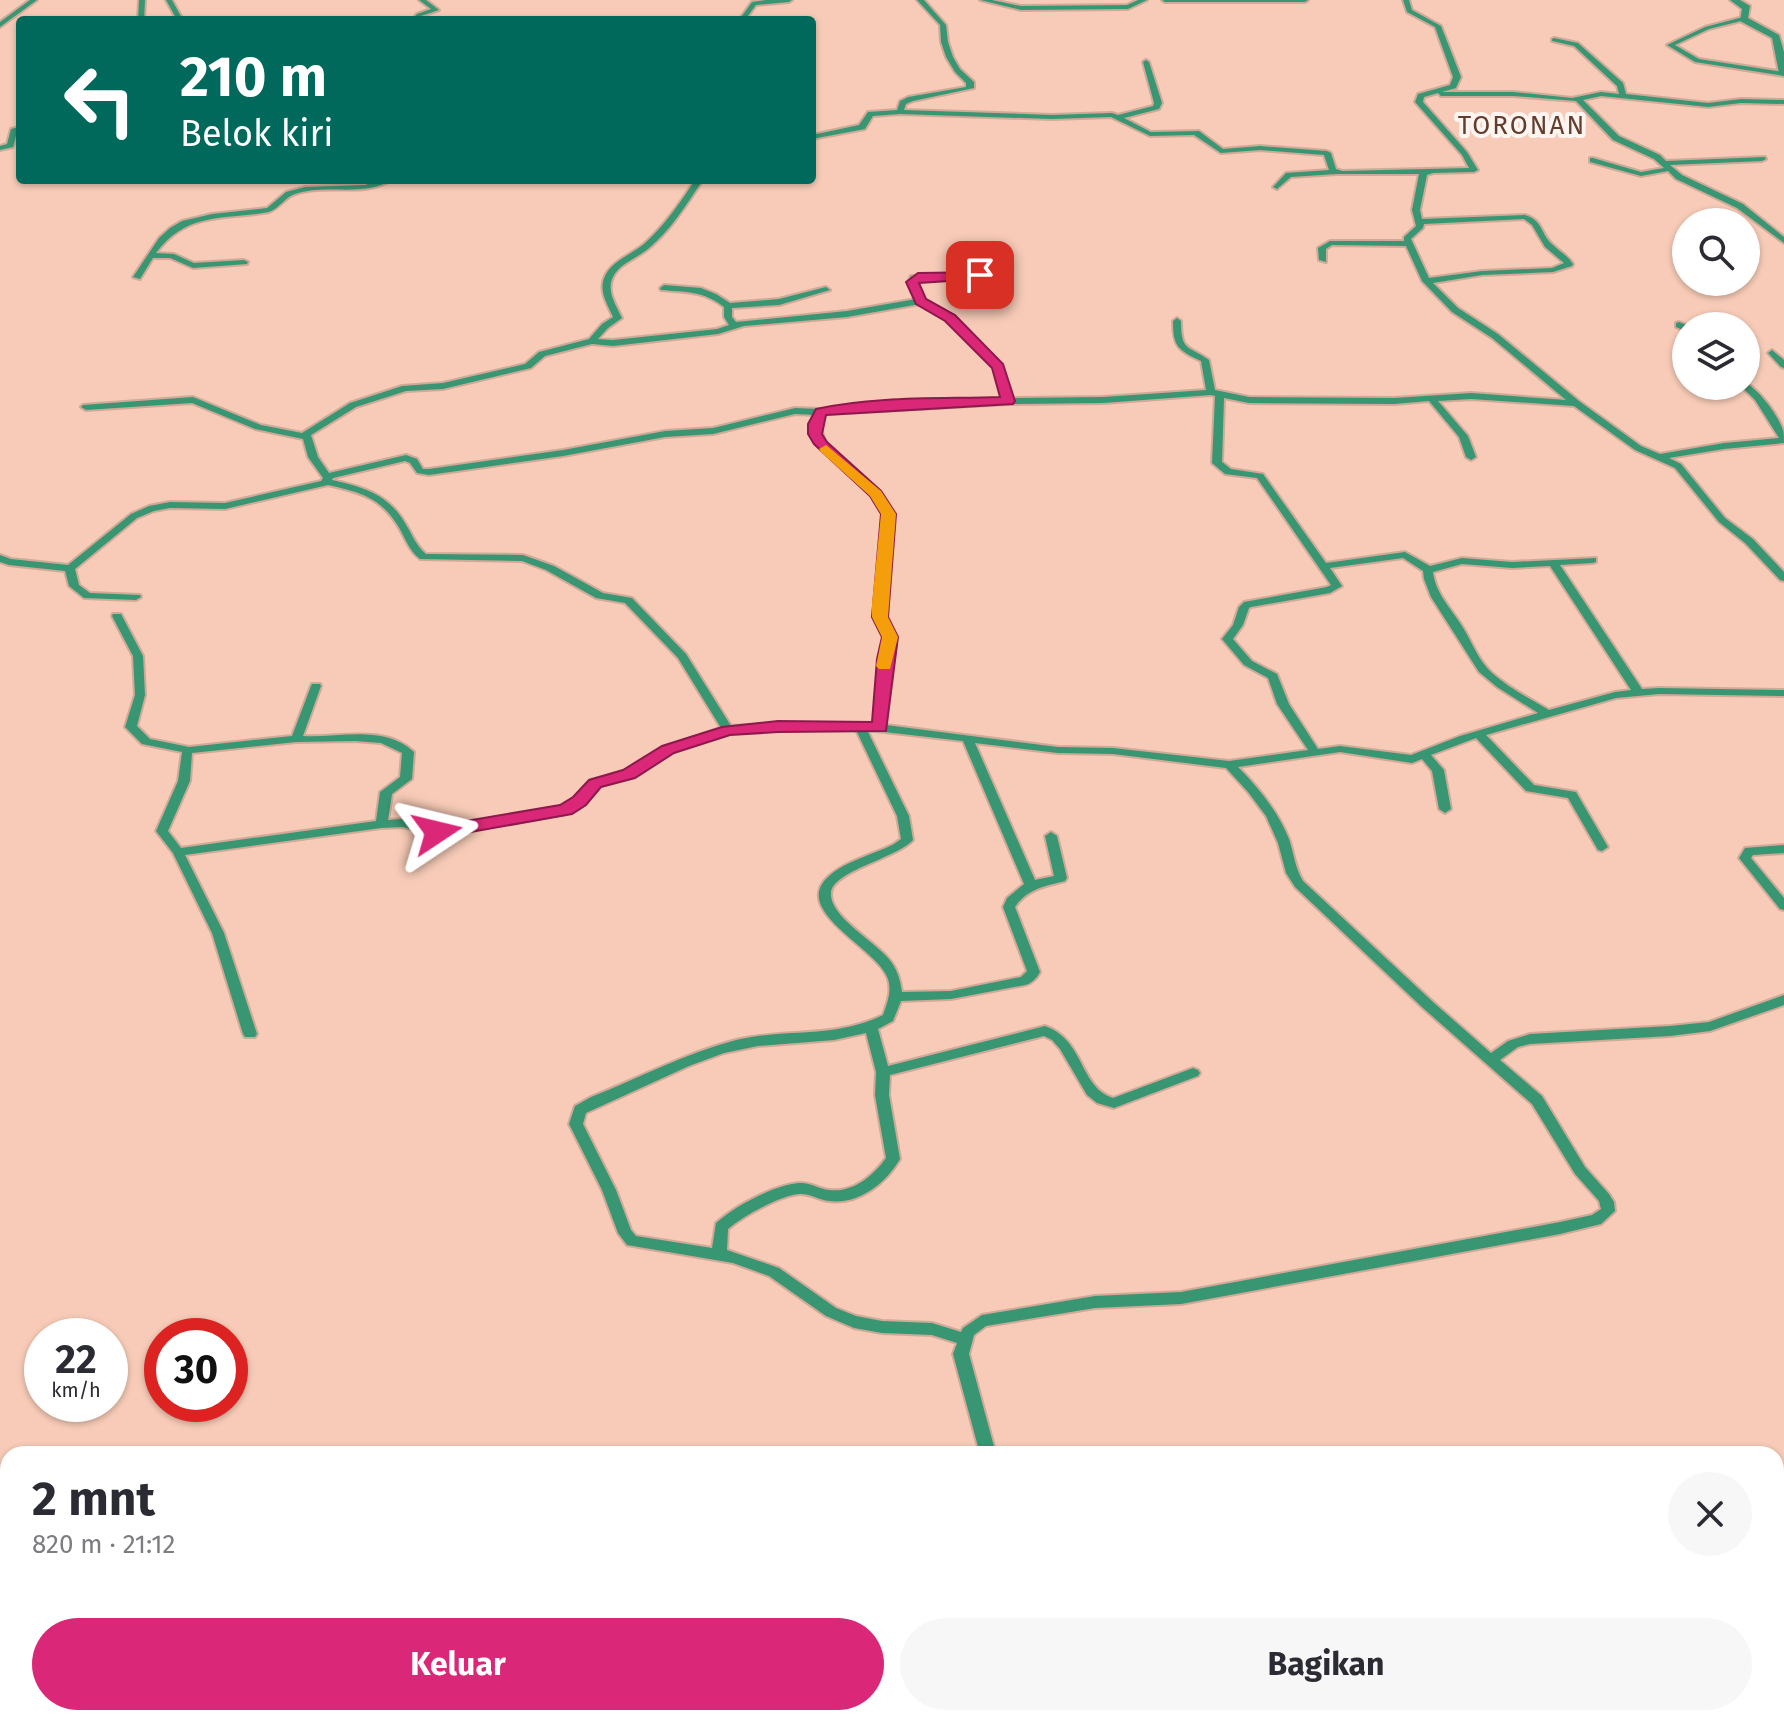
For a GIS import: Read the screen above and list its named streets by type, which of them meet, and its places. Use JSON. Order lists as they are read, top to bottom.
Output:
{
  "districts": ["TORONAN"],
  "page": {
    "turn": ["210 m", "Belok kiri"],
    "speed": "22 km/h",
    "limit": "30",
    "heading": ["2 mnt", "820 m · 21:12"],
    "buttons": ["Keluar", "Bagikan"]
  }
}
